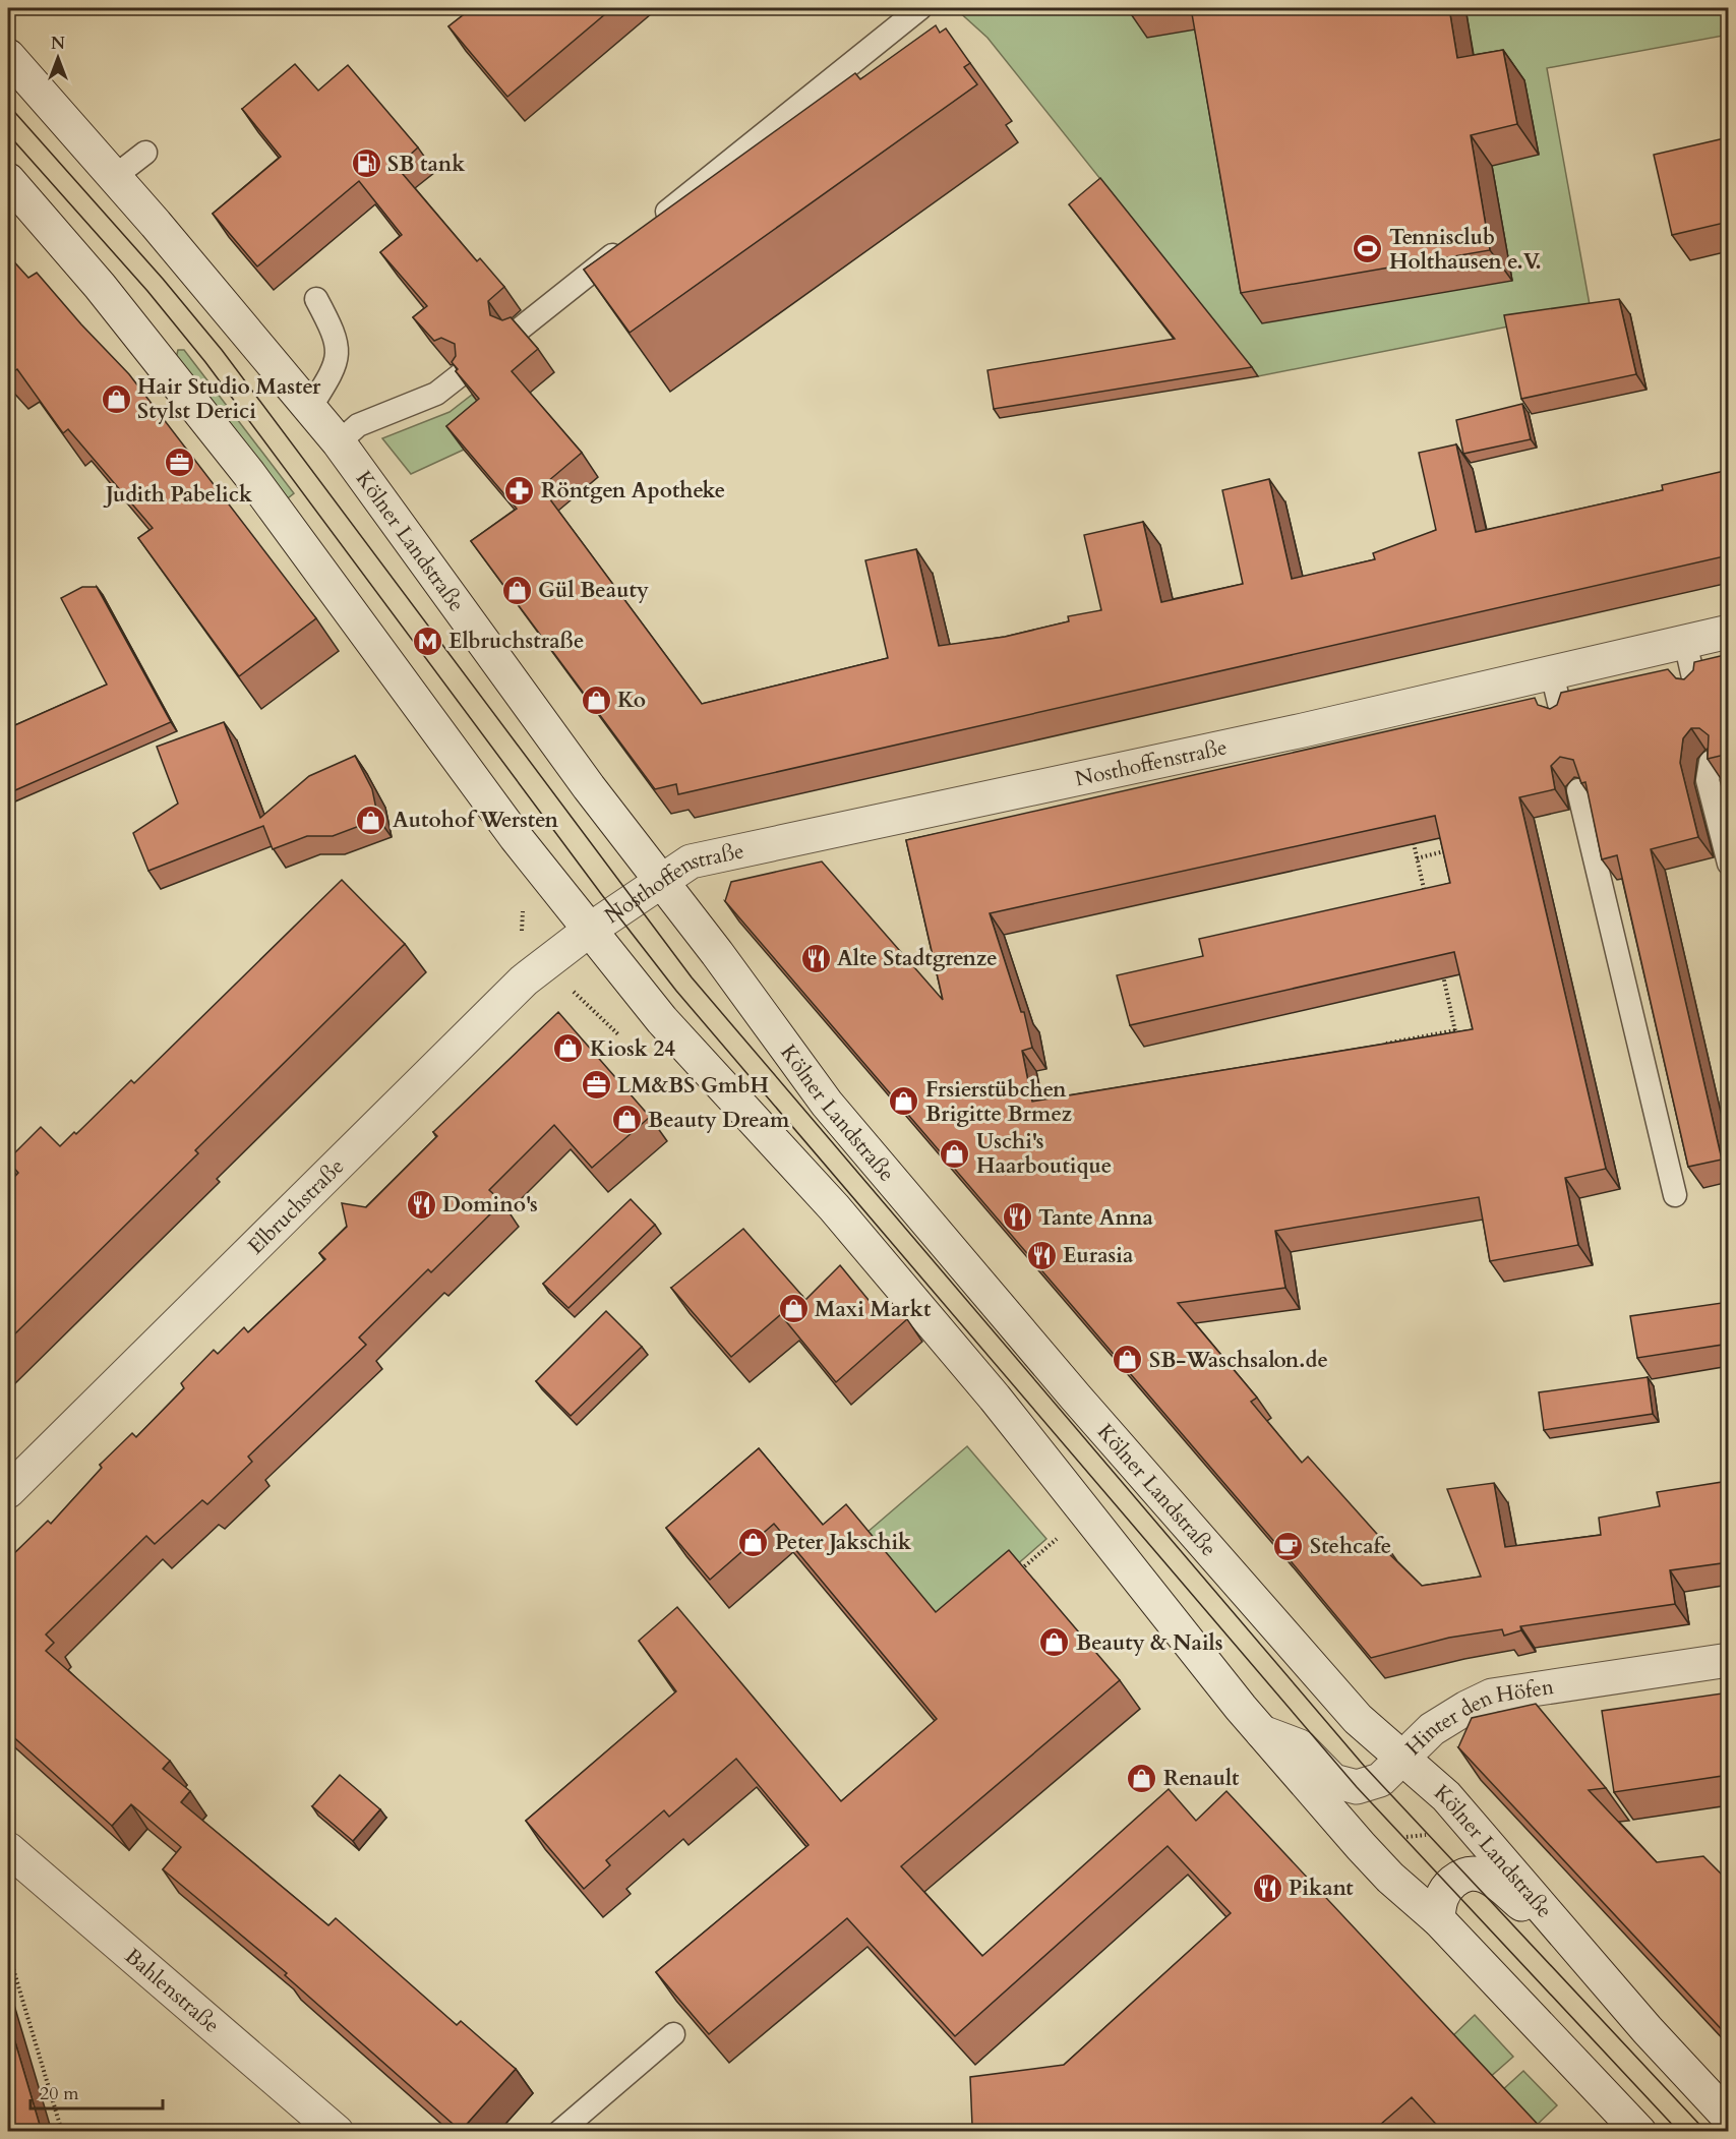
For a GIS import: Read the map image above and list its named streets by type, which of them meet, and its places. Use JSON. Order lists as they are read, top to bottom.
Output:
{
  "streets": {
    "main road": [
      "Kölner Landstraße",
      "Nosthoffenstraße",
      "Elbruchstraße",
      "Hinter den Höfen",
      "Bahlenstraße"
    ]
  },
  "crossings": [
    ["Kölner Landstraße", "Nosthoffenstraße"],
    ["Kölner Landstraße", "Hinter den Höfen"],
    ["Nosthoffenstraße", "Elbruchstraße"]
  ],
  "places": {
    "fuel station": ["SB tank"],
    "sports": ["Tennisclub Holthausen e.V."],
    "shop": [
      "Hair Studio Master Stylst Derici",
      "Gül Beauty",
      "Ko",
      "Autohof Wersten",
      "Kiosk 24",
      "Frsierstübchen Brigitte Brmez",
      "Beauty Dream",
      "Uschi's Haarboutique",
      "Maxi Markt",
      "SB-Waschsalon.de",
      "Peter Jakschik",
      "Beauty & Nails",
      "Renault"
    ],
    "office": ["Judith Pabelick", "LM&BS GmbH"],
    "pharmacy": ["Röntgen Apotheke"],
    "metro station": ["Elbruchstraße"],
    "restaurant": [
      "Alte Stadtgrenze",
      "Domino's",
      "Tante Anna",
      "Eurasia",
      "Pikant"
    ],
    "cafe": ["Stehcafe"]
  },
  "scale_bar": "20 m",
  "north": "top"
}
